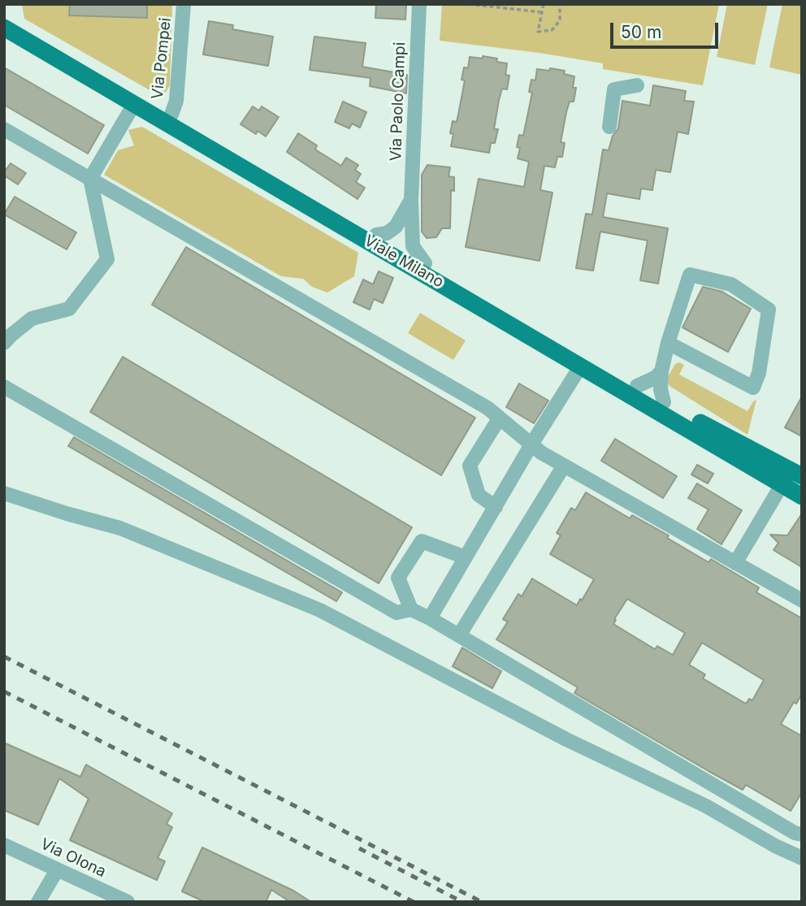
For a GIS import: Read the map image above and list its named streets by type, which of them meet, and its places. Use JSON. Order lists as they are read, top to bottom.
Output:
{
  "streets": {
    "main road": ["Viale Milano"],
    "street": ["Via Pompei", "Via Paolo Campi", "Via Olona"]
  },
  "crossings": [
    ["Via Pompei", "Viale Milano"],
    ["Via Paolo Campi", "Viale Milano"]
  ],
  "scale_bar": "50 m"
}
